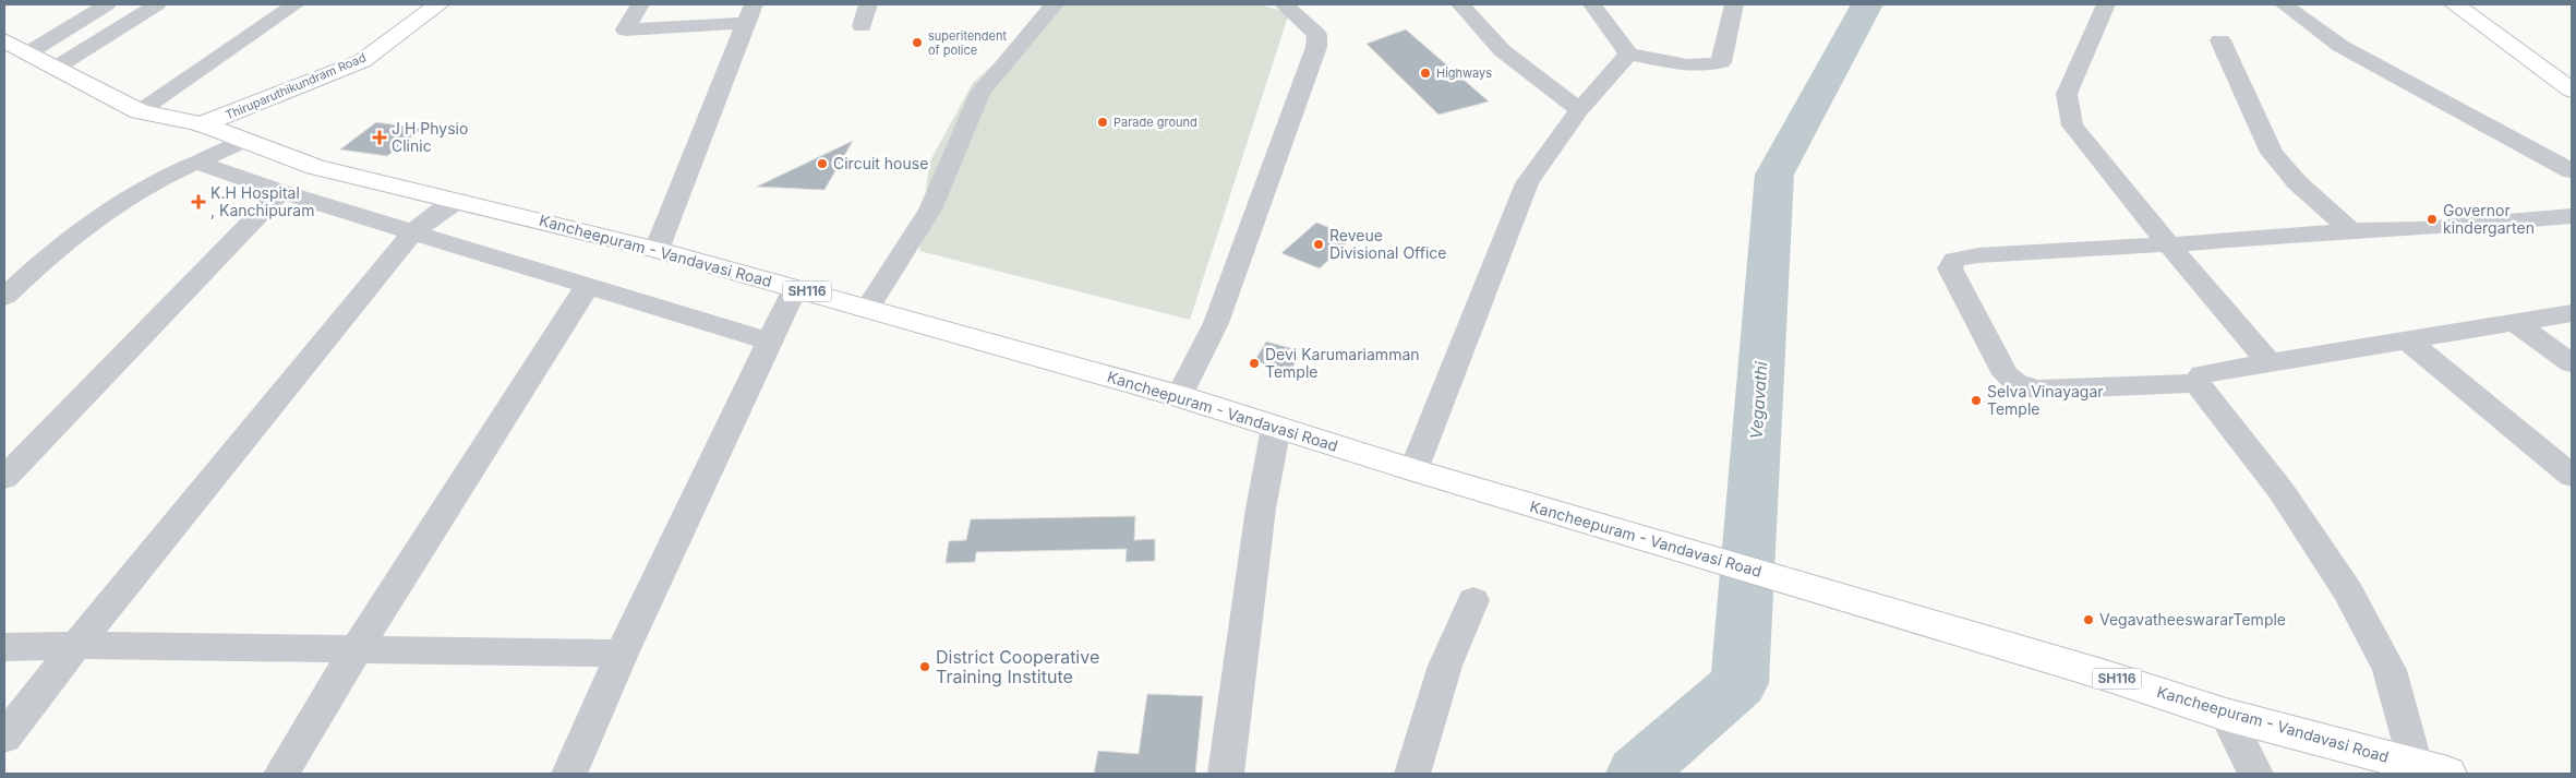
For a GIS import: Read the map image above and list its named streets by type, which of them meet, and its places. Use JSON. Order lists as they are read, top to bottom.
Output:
{
  "streets": {
    "main road": ["Thiruparuthikundram Road", "Kancheepuram - Vandavasi Road", "SH116"]
  },
  "crossings": [
    ["Thiruparuthikundram Road", "Kancheepuram - Vandavasi Road"]
  ],
  "water": ["Vegavathi"],
  "places": {
    "other": [
      "superitendent of police",
      "Highways",
      "Parade ground",
      "Circuit house",
      "Governor kindergarten",
      "Reveue Divisional Office",
      "Devi Karumariamman Temple",
      "Selva Vinayagar Temple",
      "VegavatheeswararTemple",
      "District Cooperative Training Institute"
    ],
    "health": ["J H Physio Clinic", "K.H Hospital , Kanchipuram"]
  }
}
